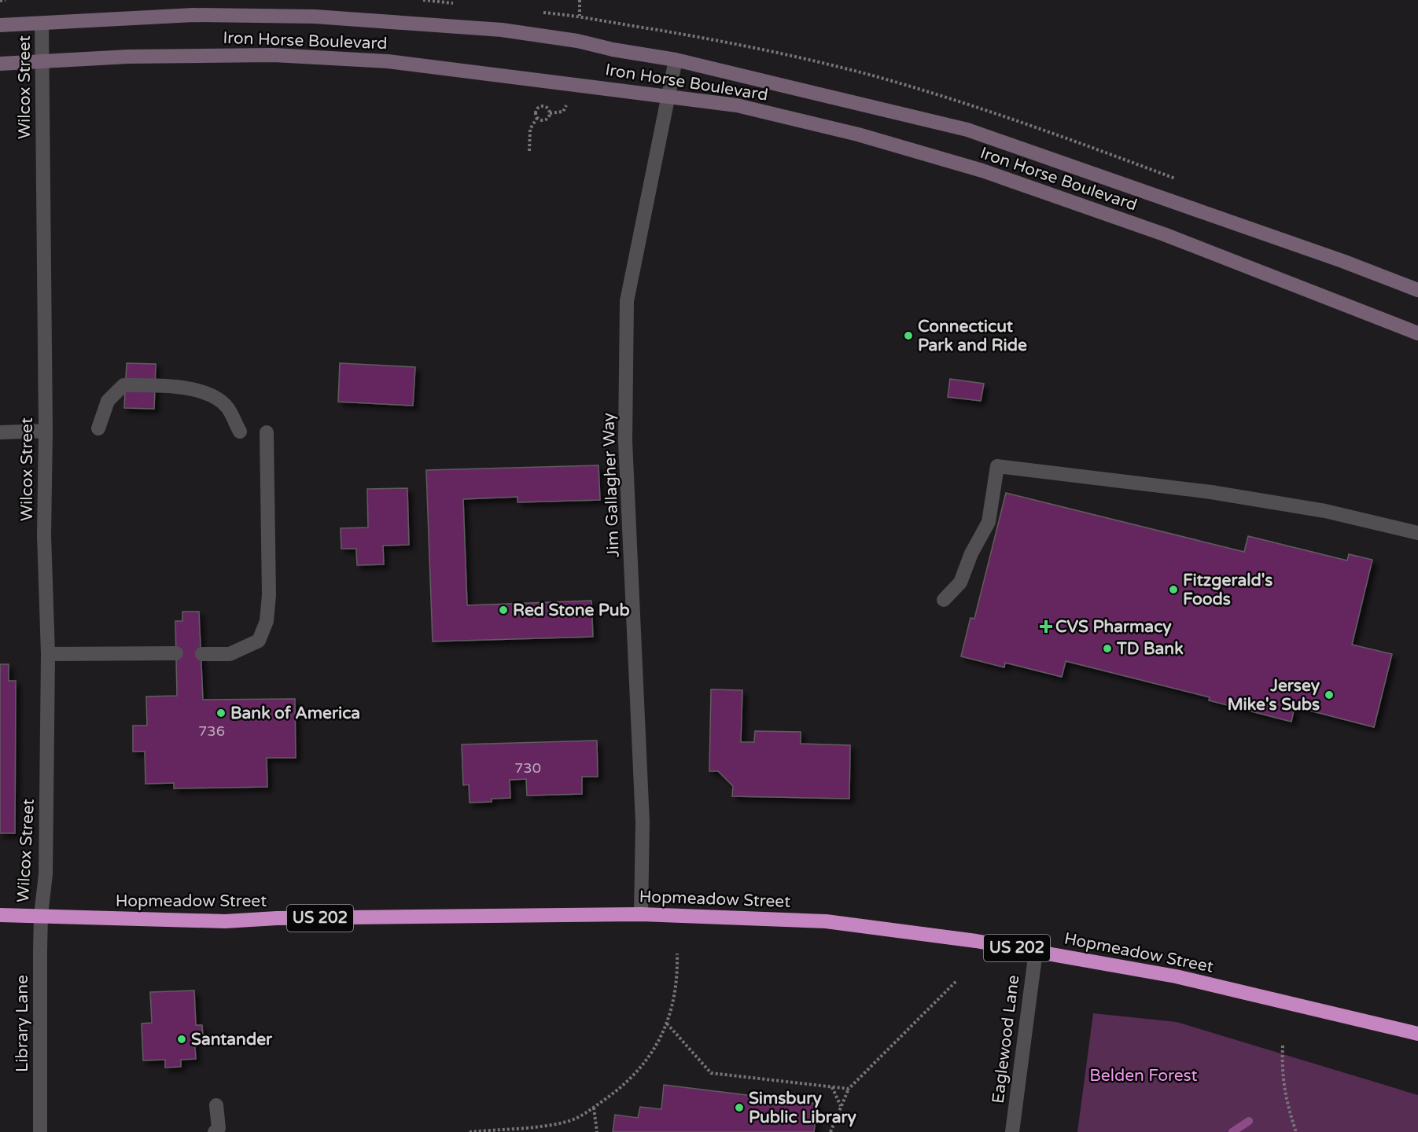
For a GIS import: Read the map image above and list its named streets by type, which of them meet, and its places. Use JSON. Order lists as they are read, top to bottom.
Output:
{
  "streets": {
    "highway": ["Hopmeadow Street", "US 202"],
    "street": [
      "Iron Horse Boulevard",
      "Wilcox Street",
      "Jim Gallagher Way",
      "Library Lane",
      "Eaglewood Lane"
    ]
  },
  "crossings": [
    ["Iron Horse Boulevard", "Wilcox Street"],
    ["Iron Horse Boulevard", "Jim Gallagher Way"],
    ["Wilcox Street", "Hopmeadow Street"],
    ["Wilcox Street", "Library Lane"],
    ["Jim Gallagher Way", "Hopmeadow Street"],
    ["Hopmeadow Street", "Library Lane"],
    ["Hopmeadow Street", "Eaglewood Lane"]
  ],
  "parks": ["Belden Forest"],
  "places": {
    "other": [
      "Connecticut Park and Ride",
      "Fitzgerald's Foods",
      "Red Stone Pub",
      "TD Bank",
      "Jersey Mike's Subs",
      "Bank of America",
      "Santander",
      "Simsbury Public Library"
    ],
    "health": ["CVS Pharmacy"]
  },
  "house_numbers": ["736", "730"]
}
